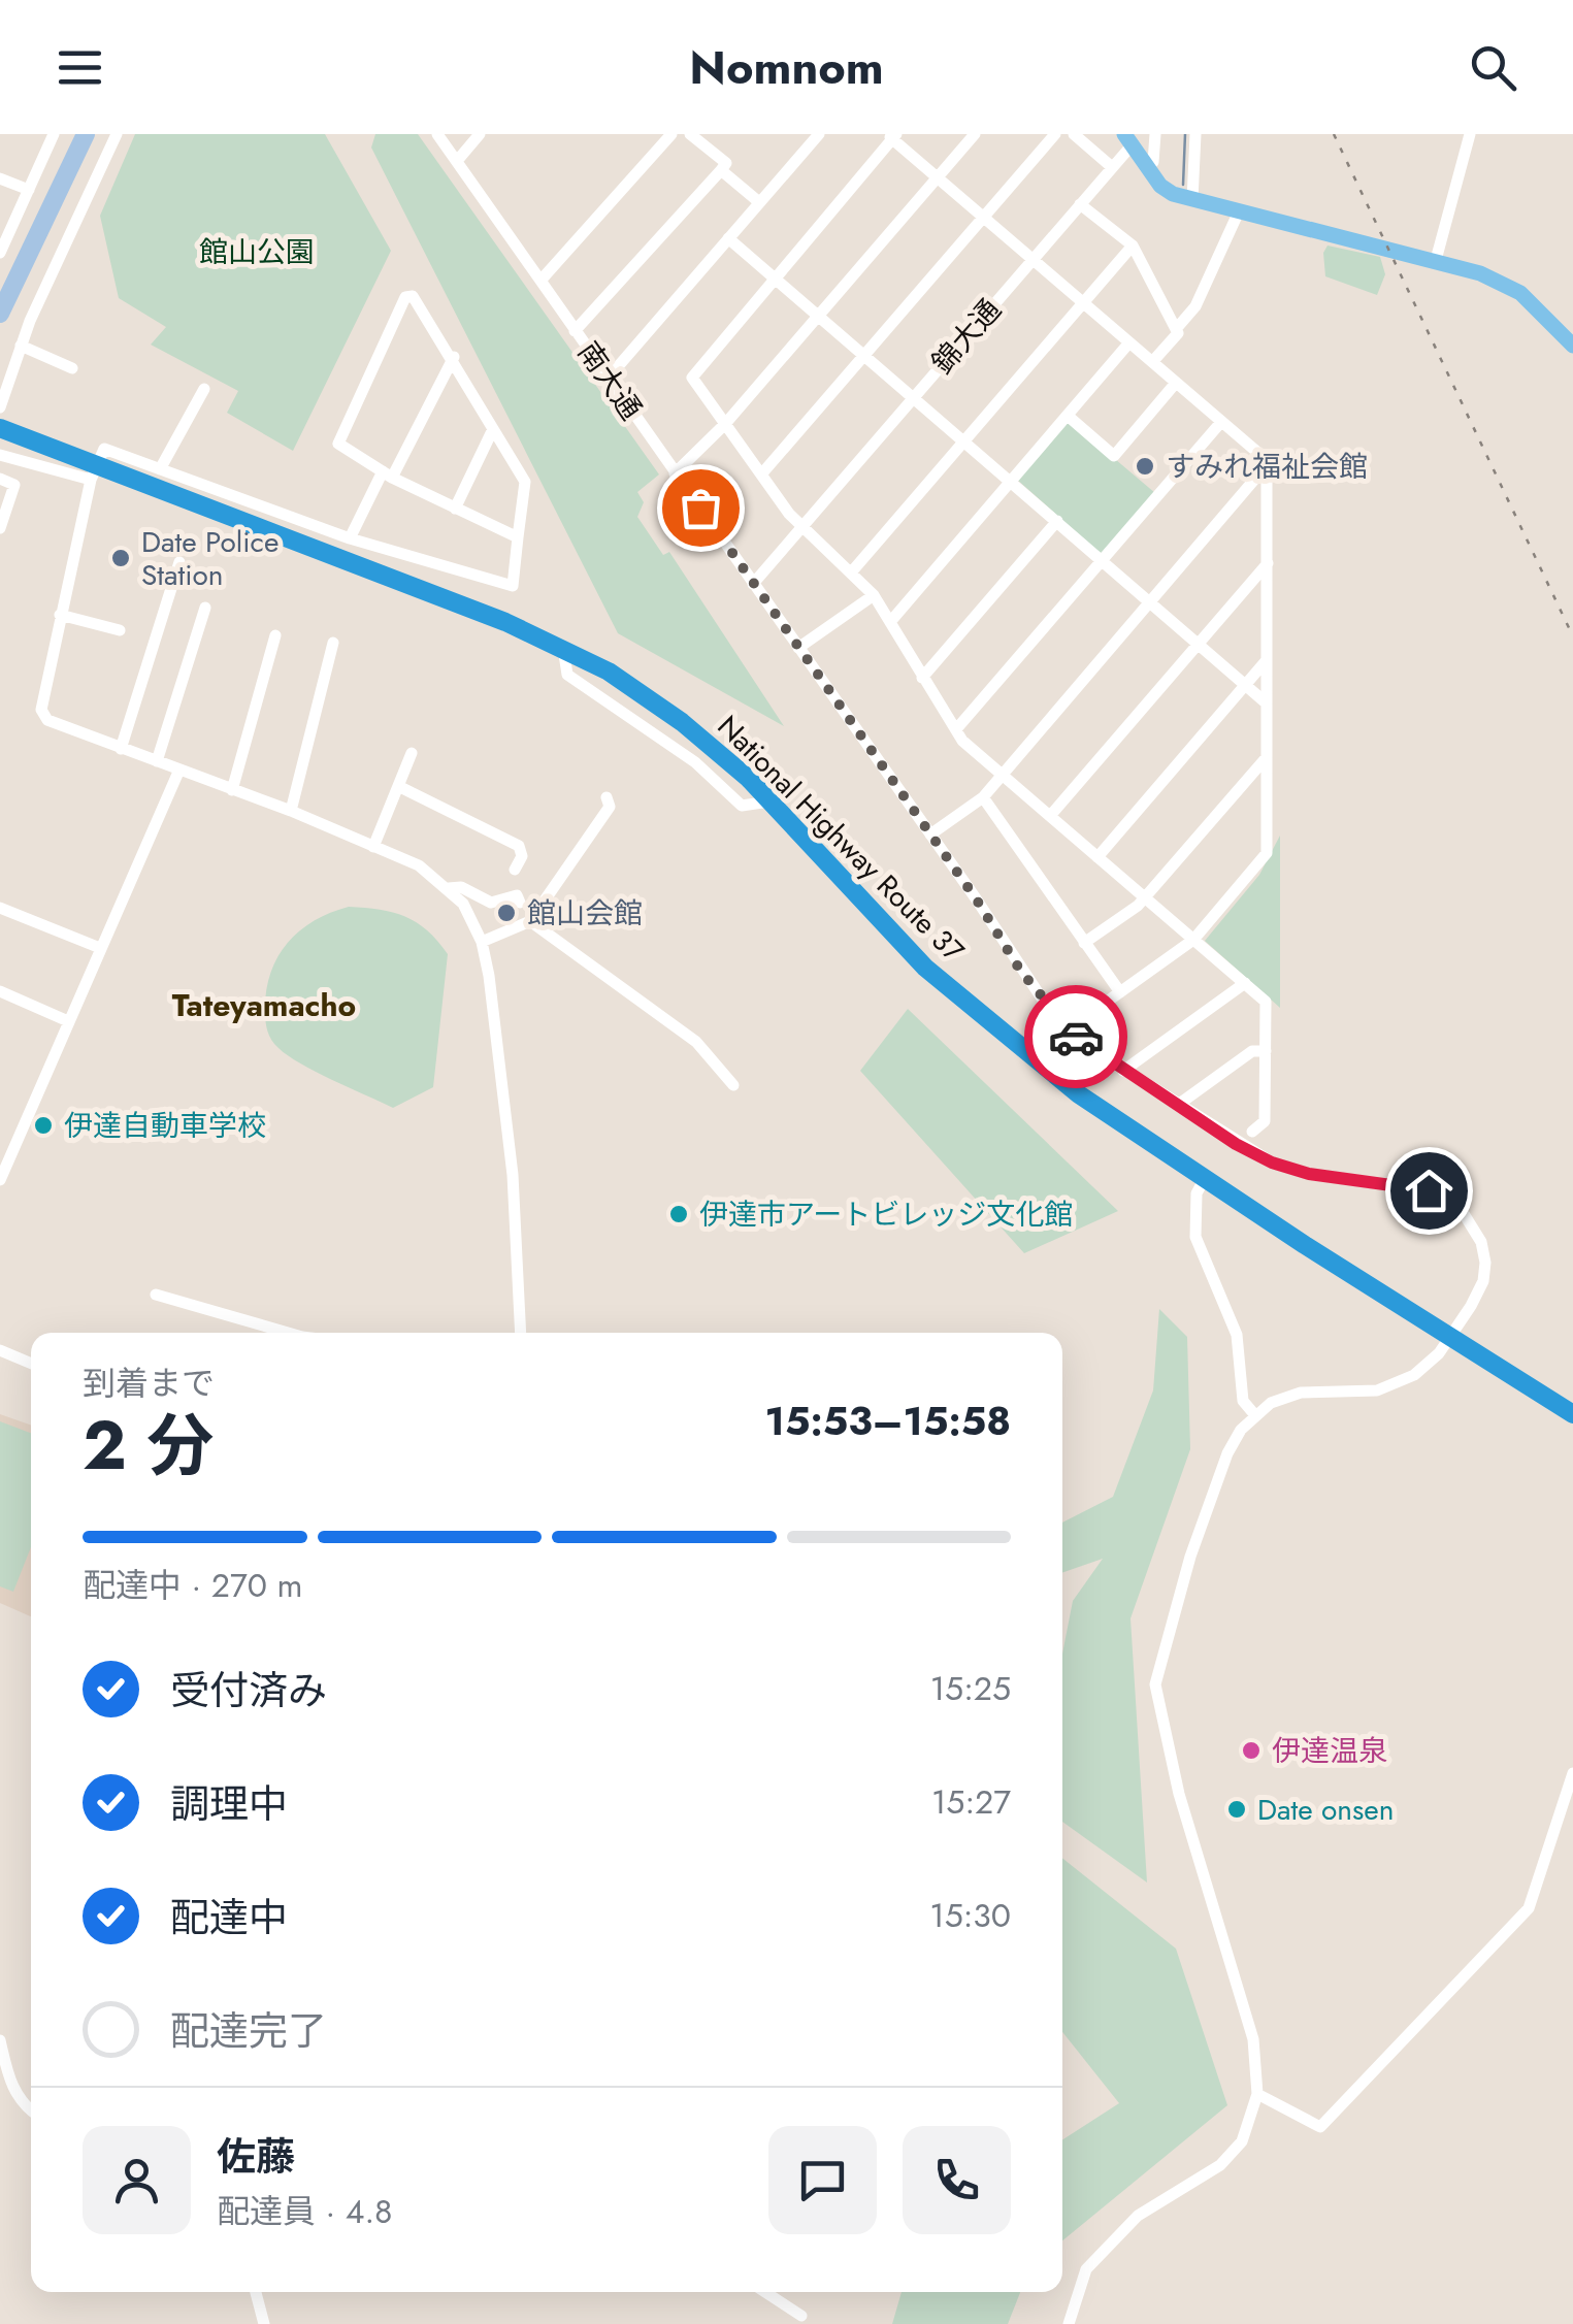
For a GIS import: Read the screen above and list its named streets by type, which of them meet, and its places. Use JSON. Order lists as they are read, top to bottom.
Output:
{
  "streets": {
    "highway": ["National Highway Route 37"],
    "street": ["錦大通", "南大通"]
  },
  "crossings": [
    ["錦大通", "南大通"],
    ["南大通", "National Highway Route 37"]
  ],
  "districts": ["Tateyamacho"],
  "parks": ["館山公園"],
  "places": [
    "すみれ福祉会館",
    "Date Police Station",
    "館山会館",
    "伊達自動車学校",
    "伊達市アートビレッジ文化館",
    "伊達温泉",
    "Date onsen"
  ],
  "page": {
    "header": "Nomnom",
    "heading": ["2 分", "到着まで", "15:53–15:58"],
    "panel": ["佐藤", "配達員 · 4.8"],
    "bar": "配達中 · 270 m",
    "list": [
      ["受付済み", "15:25"],
      ["調理中", "15:27"],
      ["配達中", "15:30"],
      "配達完了"
    ]
  }
}
